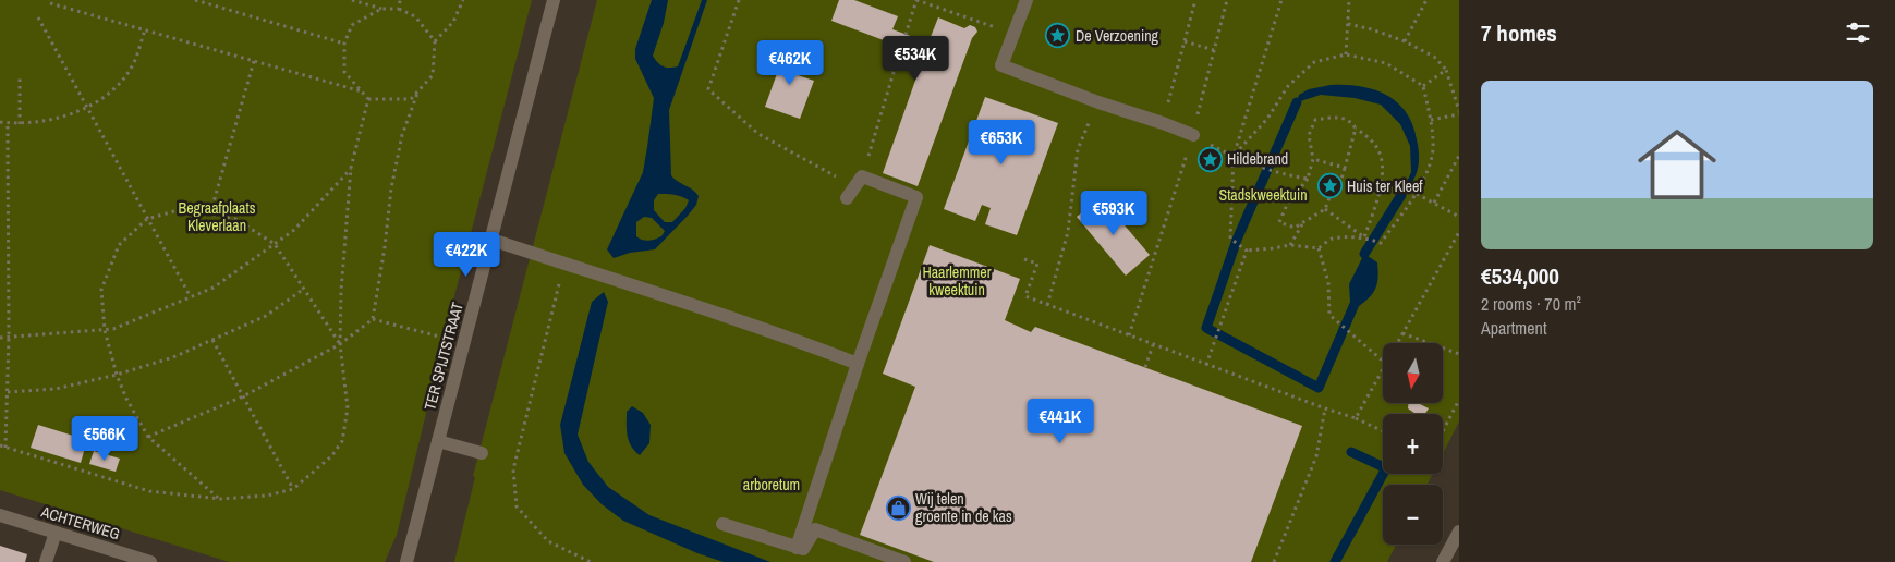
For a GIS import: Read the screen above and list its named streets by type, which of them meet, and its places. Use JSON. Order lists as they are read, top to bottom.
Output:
{
  "streets": {
    "street": ["TER SPIJTSTRAAT", "ACHTERWEG"]
  },
  "parks": [
    "Stadskweektuin",
    "Begraafplaats Kleverlaan",
    "Haarlemmer kweektuin",
    "arboretum"
  ],
  "places": {
    "place": ["De Verzoening", "Hildebrand", "Huis ter Kleef"],
    "shop": ["Wij telen groente in de kas"]
  },
  "north": "bottom",
  "page": {
    "heading": "7 homes",
    "price": [
      "€534K",
      "€462K",
      "€653K",
      "€593K",
      "€422K",
      "€441K",
      "€566K"
    ],
    "list": [
      {
        "name": "€534,000",
        "note": "2 rooms · 70 m² · Apartment"
      }
    ],
    "map_buttons": ["+", "−"]
  }
}
